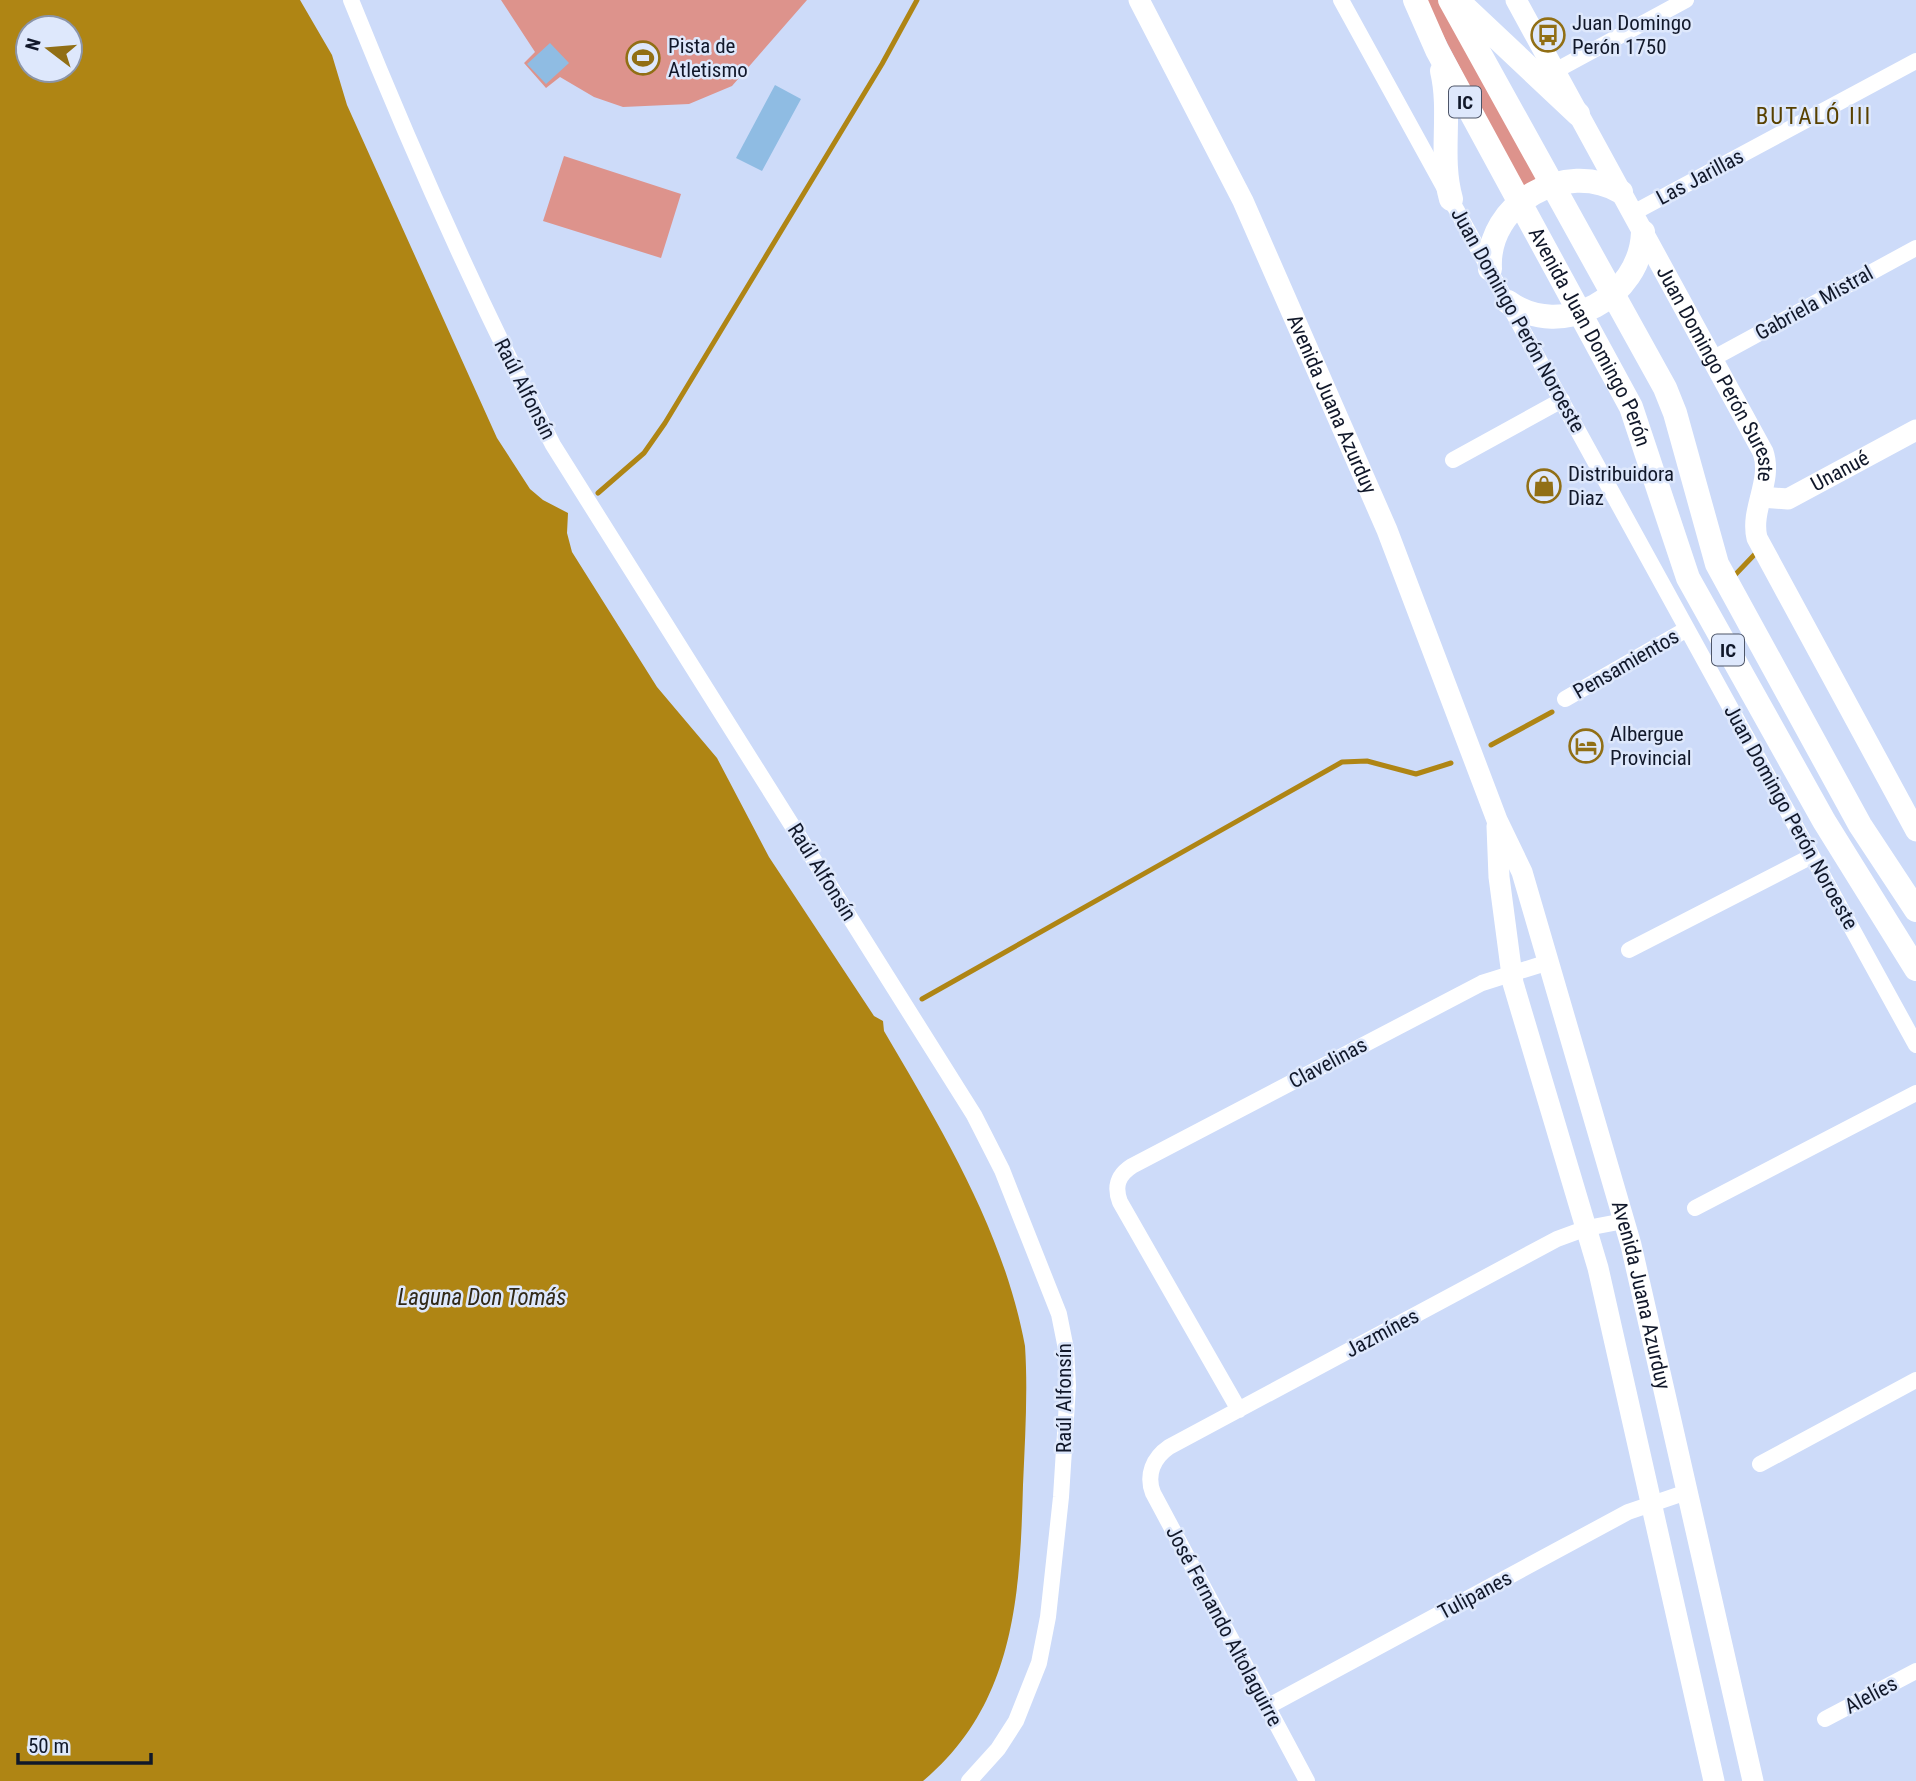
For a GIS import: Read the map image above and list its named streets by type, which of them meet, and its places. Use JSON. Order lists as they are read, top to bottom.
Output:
{
  "streets": {
    "main road": ["IC", "Avenida Juan Domingo Perón"],
    "street": [
      "Las Jarillas",
      "Gabriela Mistral",
      "Juan Domingo Perón Noroeste",
      "Juan Domingo Perón Sureste",
      "Raúl Alfonsín",
      "Avenida Juana Azurduy",
      "Unanué",
      "Pensamientos",
      "Clavelinas",
      "Jazmínes",
      "Tulipanes",
      "José Fernando Altolaguirre",
      "Alelíes"
    ]
  },
  "crossings": [
    ["Las Jarillas", "Juan Domingo Perón Sureste"],
    ["Gabriela Mistral", "Juan Domingo Perón Sureste"],
    ["Juan Domingo Perón Noroeste", "Pensamientos"],
    ["Juan Domingo Perón Sureste", "Unanué"],
    ["Avenida Juana Azurduy", "Clavelinas"],
    ["Avenida Juana Azurduy", "Jazmínes"],
    ["Avenida Juana Azurduy", "Tulipanes"],
    ["Clavelinas", "Jazmínes"],
    ["Jazmínes", "José Fernando Altolaguirre"],
    ["Tulipanes", "José Fernando Altolaguirre"]
  ],
  "districts": ["BUTALÓ III"],
  "water": ["Laguna Don Tomás"],
  "places": {
    "bus stop": ["Juan Domingo Perón 1750"],
    "sports": ["Pista de Atletismo"],
    "shop": ["Distribuidora Diaz"],
    "hotel": ["Albergue Provincial"]
  },
  "scale_bar": "50 m",
  "north": "left"
}
